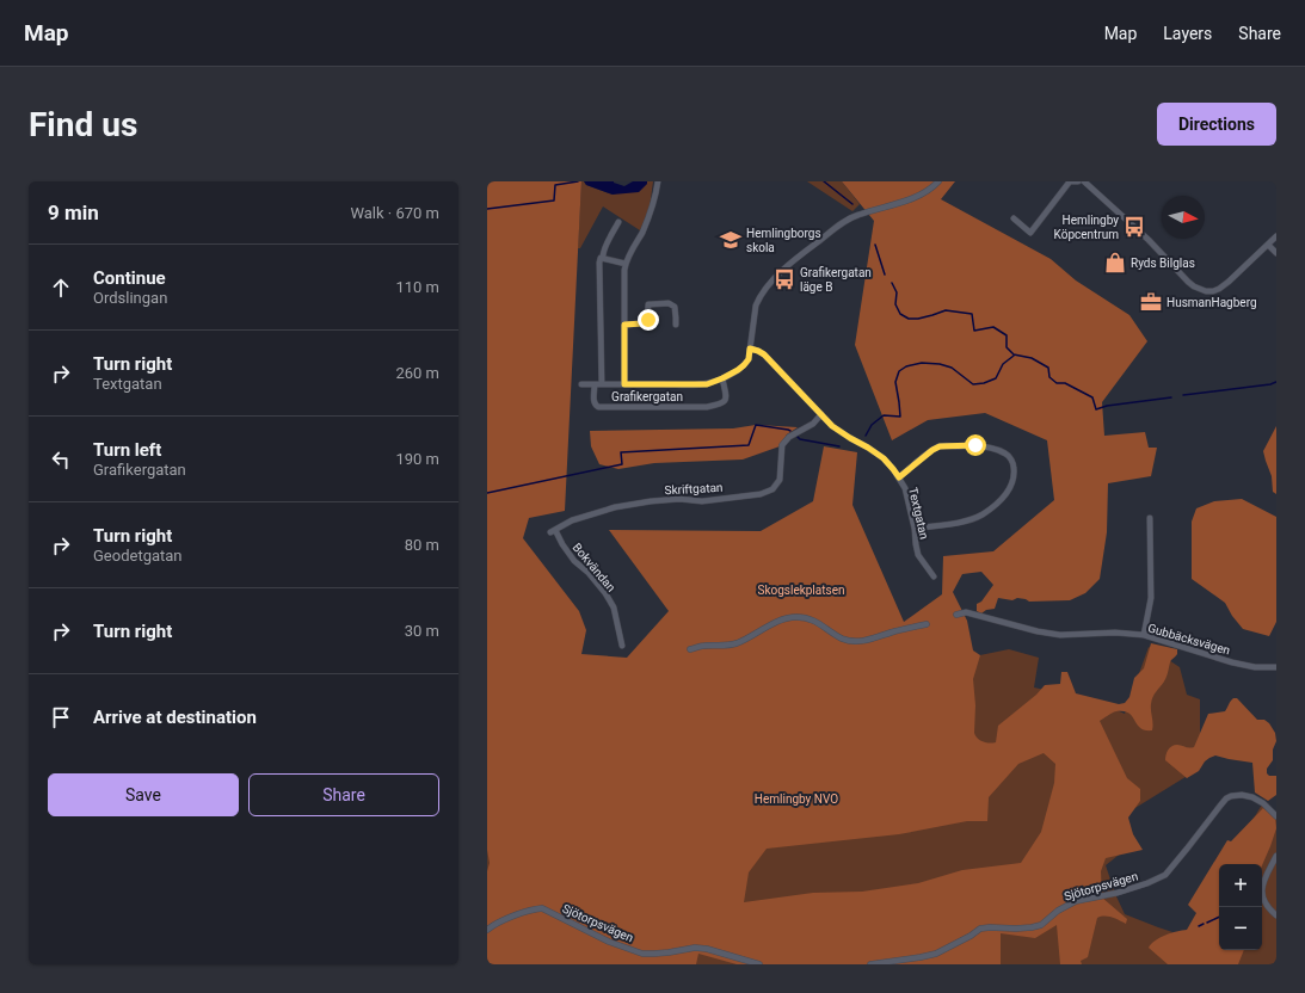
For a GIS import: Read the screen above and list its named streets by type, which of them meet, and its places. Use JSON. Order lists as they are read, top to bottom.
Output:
{
  "streets": {
    "street": [
      "Grafikergatan",
      "Skriftgatan",
      "Textgatan",
      "Bokvändan",
      "Gubbäcksvägen",
      "Sjötorpsvägen"
    ]
  },
  "crossings": [
    ["Grafikergatan", "Textgatan"],
    ["Skriftgatan", "Textgatan"],
    ["Skriftgatan", "Bokvändan"]
  ],
  "parks": ["Skogslekplatsen", "Hemlingby NVO"],
  "places": {
    "bus stop": ["Hemlingby Köpcentrum", "Grafikergatan läge B"],
    "school or university": ["Hemlingborgs skola"],
    "shop": ["Ryds Bilglas"],
    "office": ["HusmanHagberg"]
  },
  "north": "right",
  "page": {
    "header": "Map",
    "nav": ["Map", "Layers", "Share"],
    "buttons": [
      "Directions",
      ["Save", "Share"]
    ],
    "title": "Find us",
    "heading": ["9 min", "Walk · 670 m"],
    "list": [
      ["Continue", "Ordslingan", "110 m"],
      ["Turn right", "Textgatan", "260 m"],
      ["Turn left", "Grafikergatan", "190 m"],
      ["Turn right", "Geodetgatan", "80 m"],
      ["Turn right", "30 m"],
      "Arrive at destination"
    ],
    "map_buttons": ["+", "−"]
  }
}
